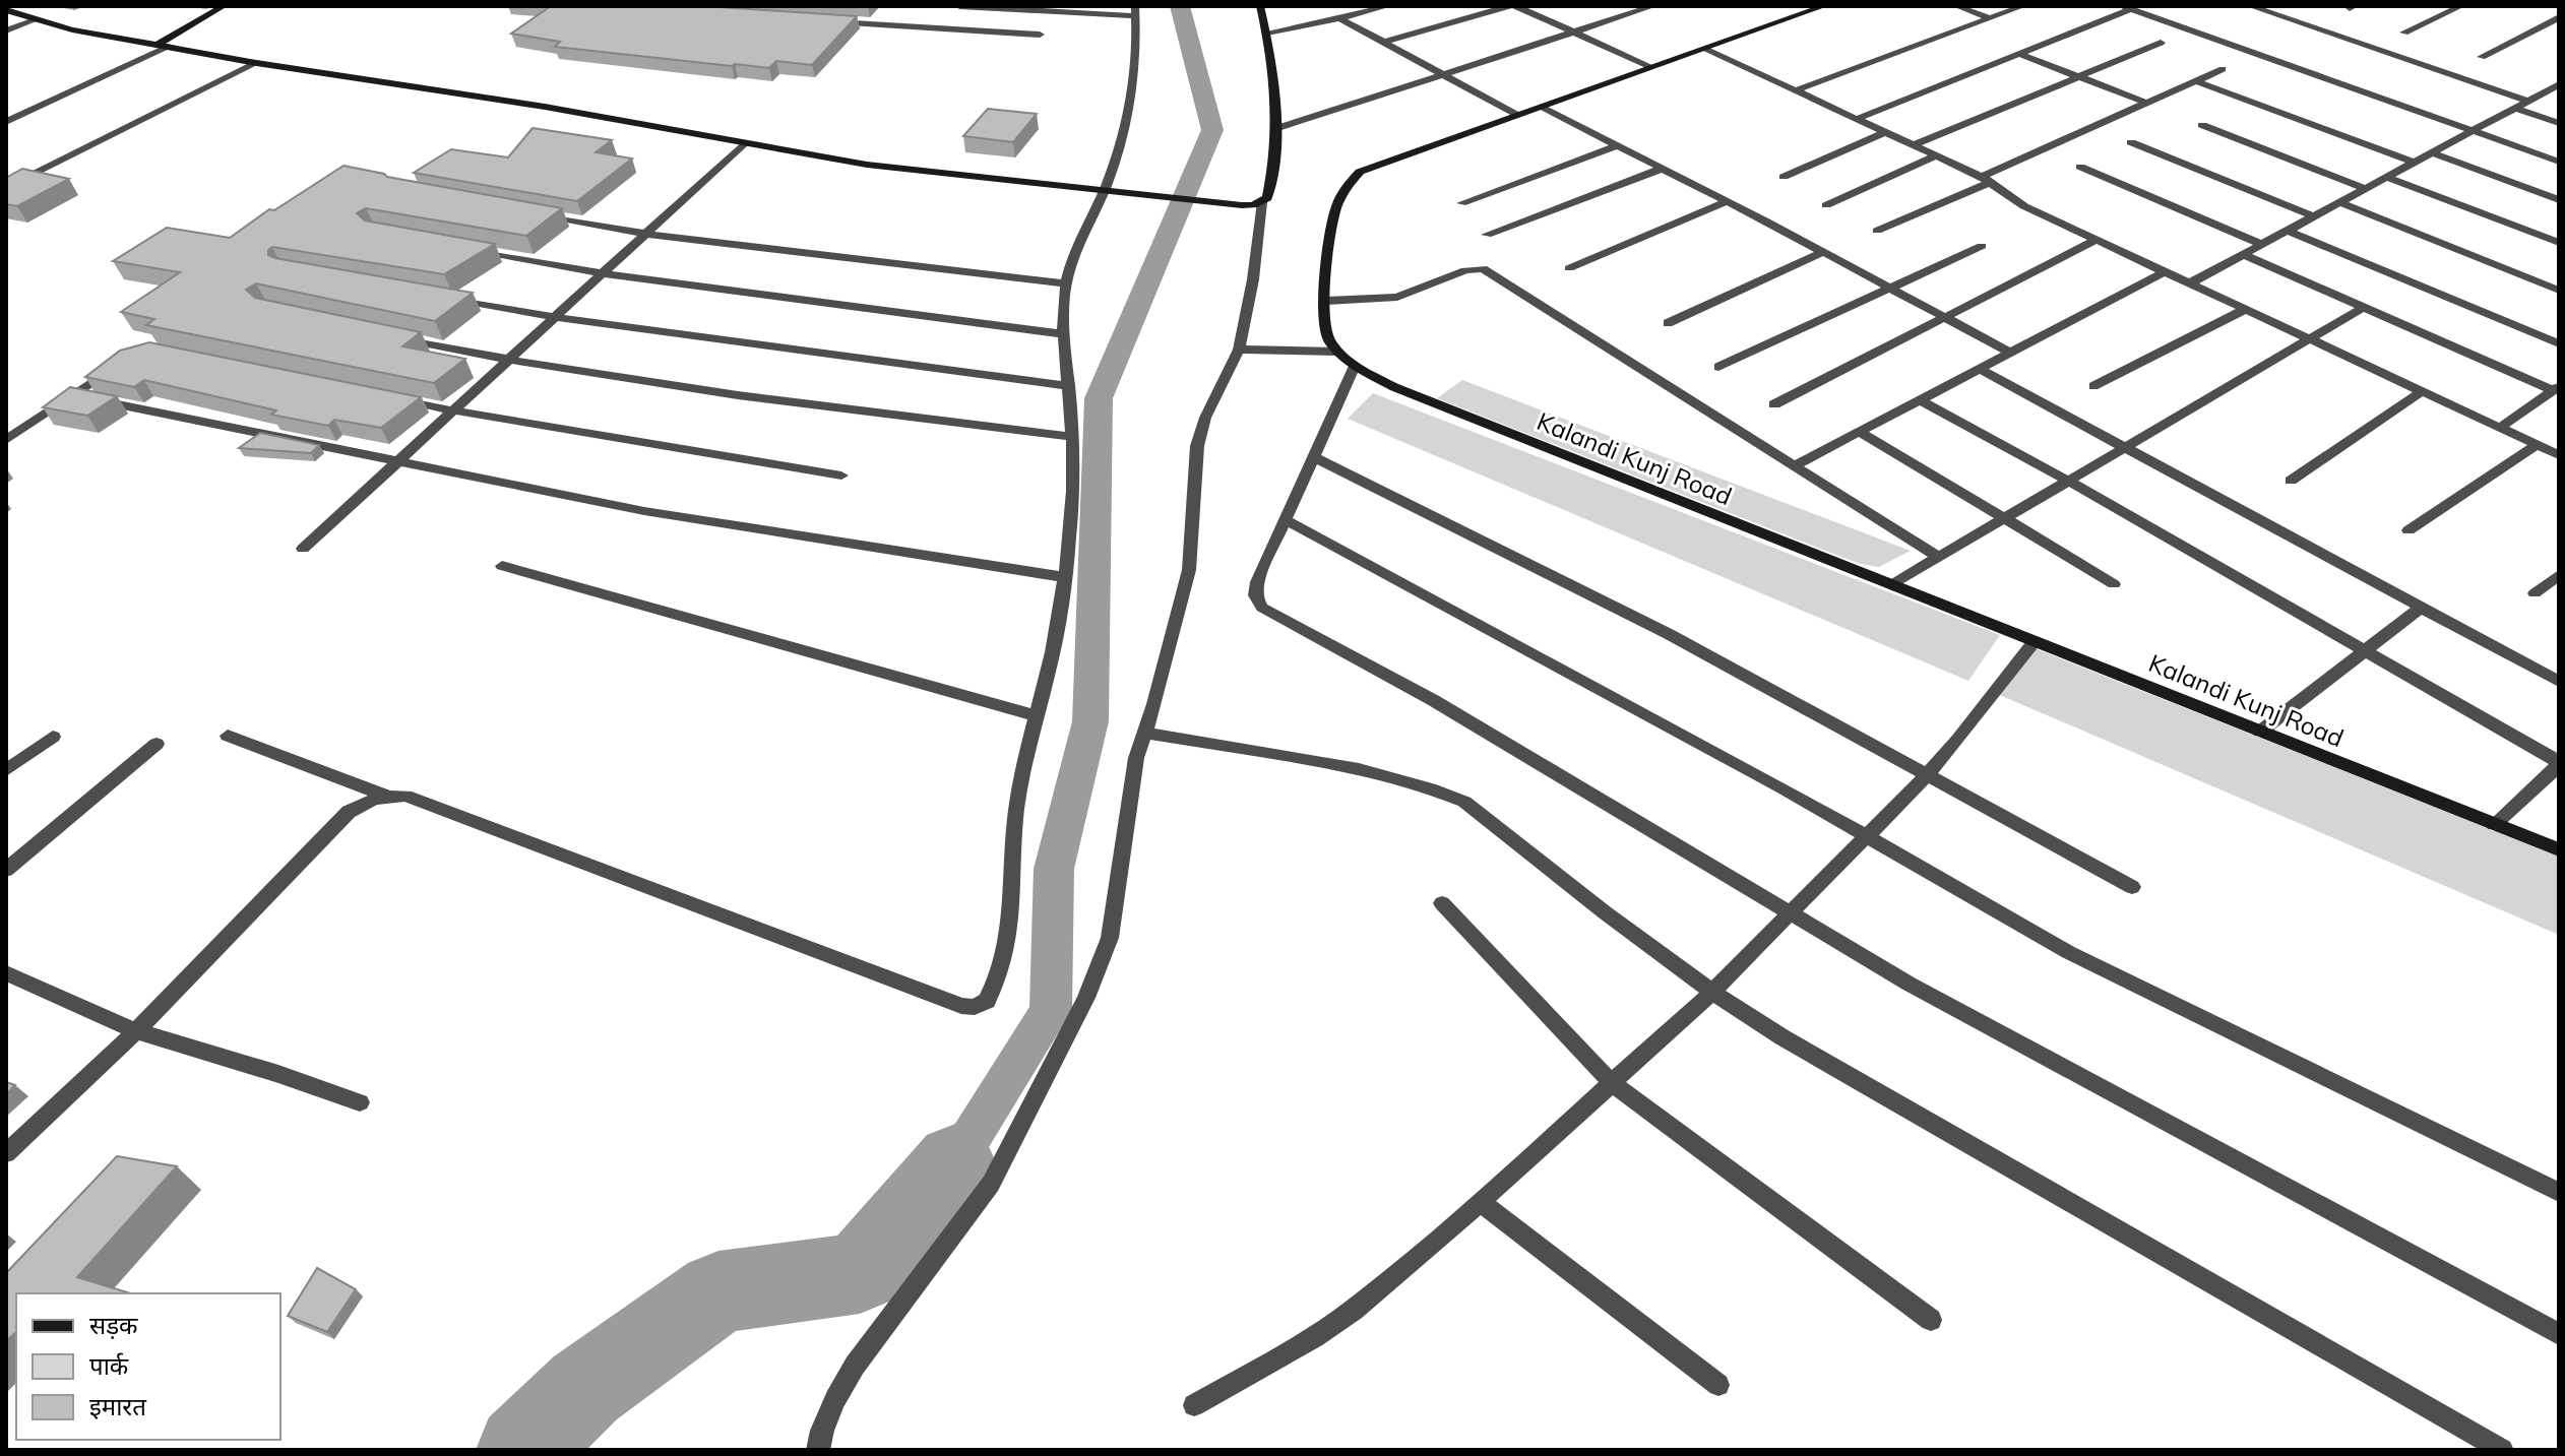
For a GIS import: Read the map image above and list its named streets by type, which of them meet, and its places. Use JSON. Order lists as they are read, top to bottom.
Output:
{
  "streets": {
    "street": ["Kalandi Kunj Road"]
  },
  "legend": ["सड़क", "पार्क", "इमारत"]
}
